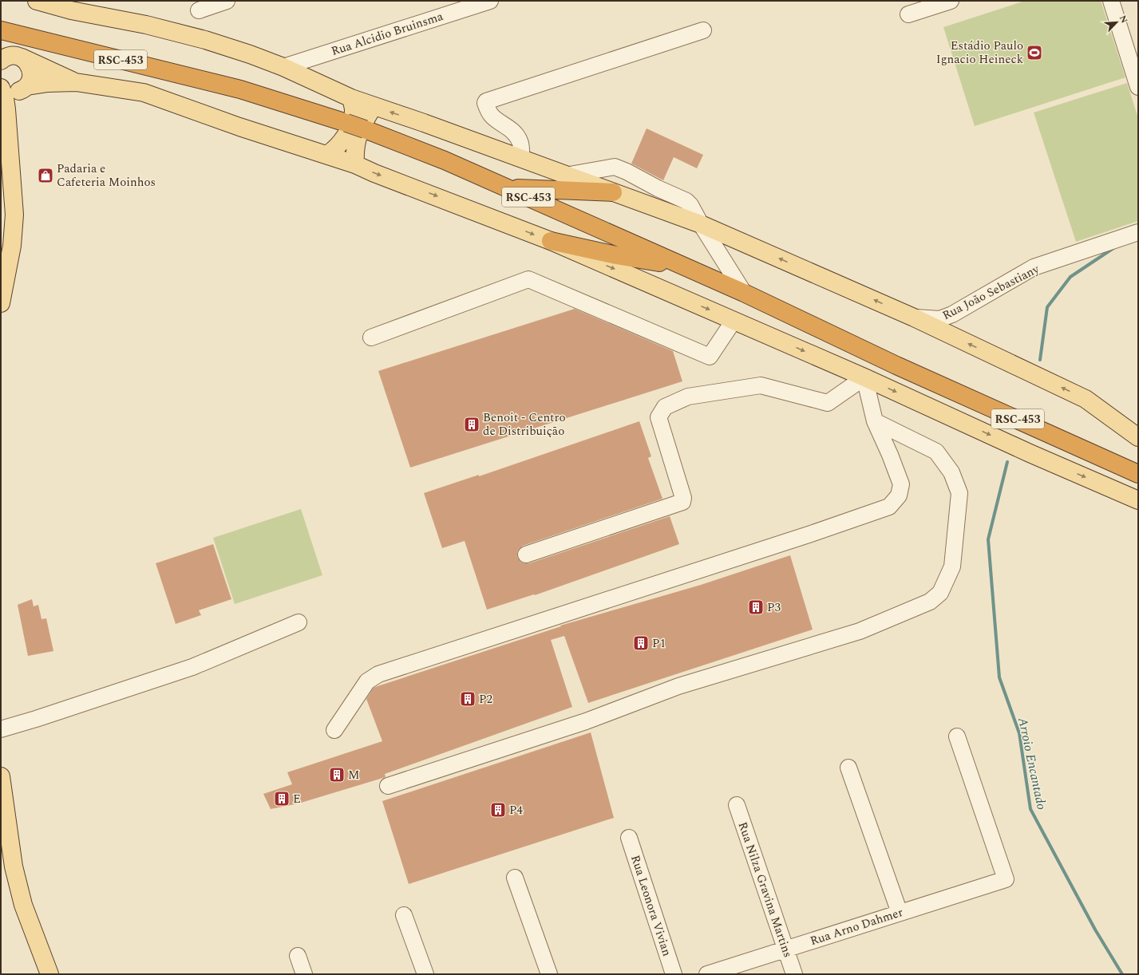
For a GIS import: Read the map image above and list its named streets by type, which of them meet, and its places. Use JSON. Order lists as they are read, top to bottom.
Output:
{
  "streets": {
    "highway": ["RSC-453"],
    "street": [
      "Rua Alcidio Bruinsma",
      "Rua João Sebastiany",
      "Rua Nilza Gravina Martins",
      "Rua Leonora Vivian",
      "Rua Arno Dahmer"
    ]
  },
  "crossings": [
    ["Rua Nilza Gravina Martins", "Rua Arno Dahmer"]
  ],
  "water": ["Arroio Encantado"],
  "places": {
    "sports": ["Estádio Paulo Ignacio Heineck"],
    "shop": ["Padaria e Cafeteria Moinhos"],
    "building": [
      "Benoit - Centro de Distribuição",
      "P3",
      "P1",
      "P2",
      "M",
      "E",
      "P4"
    ]
  },
  "north": "top right"
}
